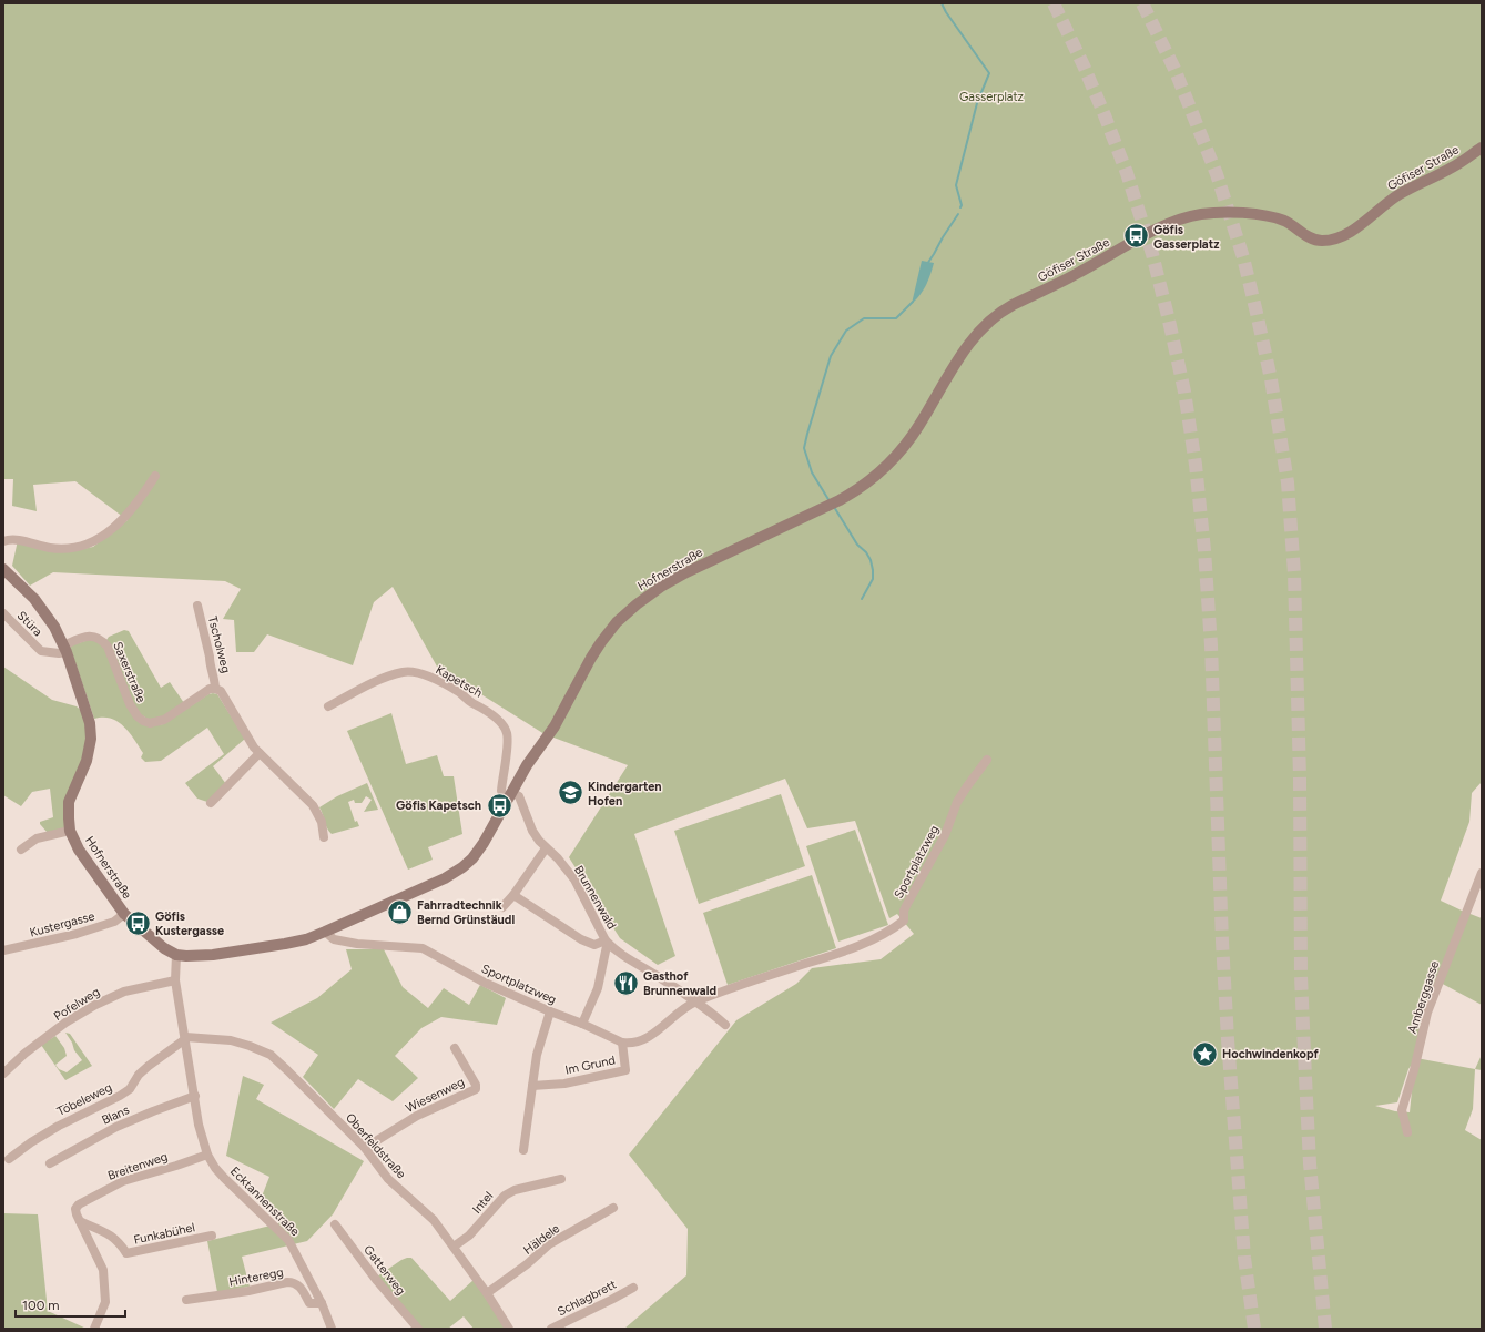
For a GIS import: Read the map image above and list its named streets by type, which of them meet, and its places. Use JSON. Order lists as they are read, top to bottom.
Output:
{
  "streets": {
    "main road": ["Göfiser Straße", "Hofnerstraße"],
    "street": [
      "Stüra",
      "Tscholweg",
      "Saxerstraße",
      "Kapetsch",
      "Sportplatzweg",
      "Brunnenwald",
      "Kustergasse",
      "Amberggasse",
      "Pofelweg",
      "Im Grund",
      "Wiesenweg",
      "Töbeleweg",
      "Blans",
      "Oberfeldstraße",
      "Breitenweg",
      "Ecktannenstraße",
      "Intel",
      "Funkabühel",
      "Häldele",
      "Gatterweg",
      "Hinteregg",
      "Schlagbrett"
    ]
  },
  "crossings": [
    ["Göfiser Straße", "Hofnerstraße"],
    ["Hofnerstraße", "Stüra"],
    ["Hofnerstraße", "Saxerstraße"],
    ["Hofnerstraße", "Kapetsch"],
    ["Hofnerstraße", "Sportplatzweg"],
    ["Hofnerstraße", "Brunnenwald"],
    ["Hofnerstraße", "Kustergasse"],
    ["Hofnerstraße", "Ecktannenstraße"],
    ["Stüra", "Saxerstraße"],
    ["Tscholweg", "Saxerstraße"],
    ["Kapetsch", "Brunnenwald"],
    ["Sportplatzweg", "Brunnenwald"],
    ["Sportplatzweg", "Im Grund"],
    ["Pofelweg", "Ecktannenstraße"],
    ["Wiesenweg", "Oberfeldstraße"],
    ["Töbeleweg", "Oberfeldstraße"],
    ["Töbeleweg", "Ecktannenstraße"],
    ["Blans", "Ecktannenstraße"],
    ["Oberfeldstraße", "Ecktannenstraße"],
    ["Oberfeldstraße", "Intel"],
    ["Oberfeldstraße", "Häldele"],
    ["Breitenweg", "Ecktannenstraße"],
    ["Breitenweg", "Funkabühel"],
    ["Ecktannenstraße", "Hinteregg"]
  ],
  "parks": ["Gasserplatz"],
  "places": {
    "bus stop": ["Göfis Gasserplatz", "Göfis Kapetsch", "Göfis Kustergasse"],
    "school or university": ["Kindergarten Hofen"],
    "shop": ["Fahrradtechnik Bernd Grünstäudl"],
    "restaurant": ["Gasthof Brunnenwald"],
    "place": ["Hochwindenkopf"]
  },
  "scale_bar": "100 m"
}
